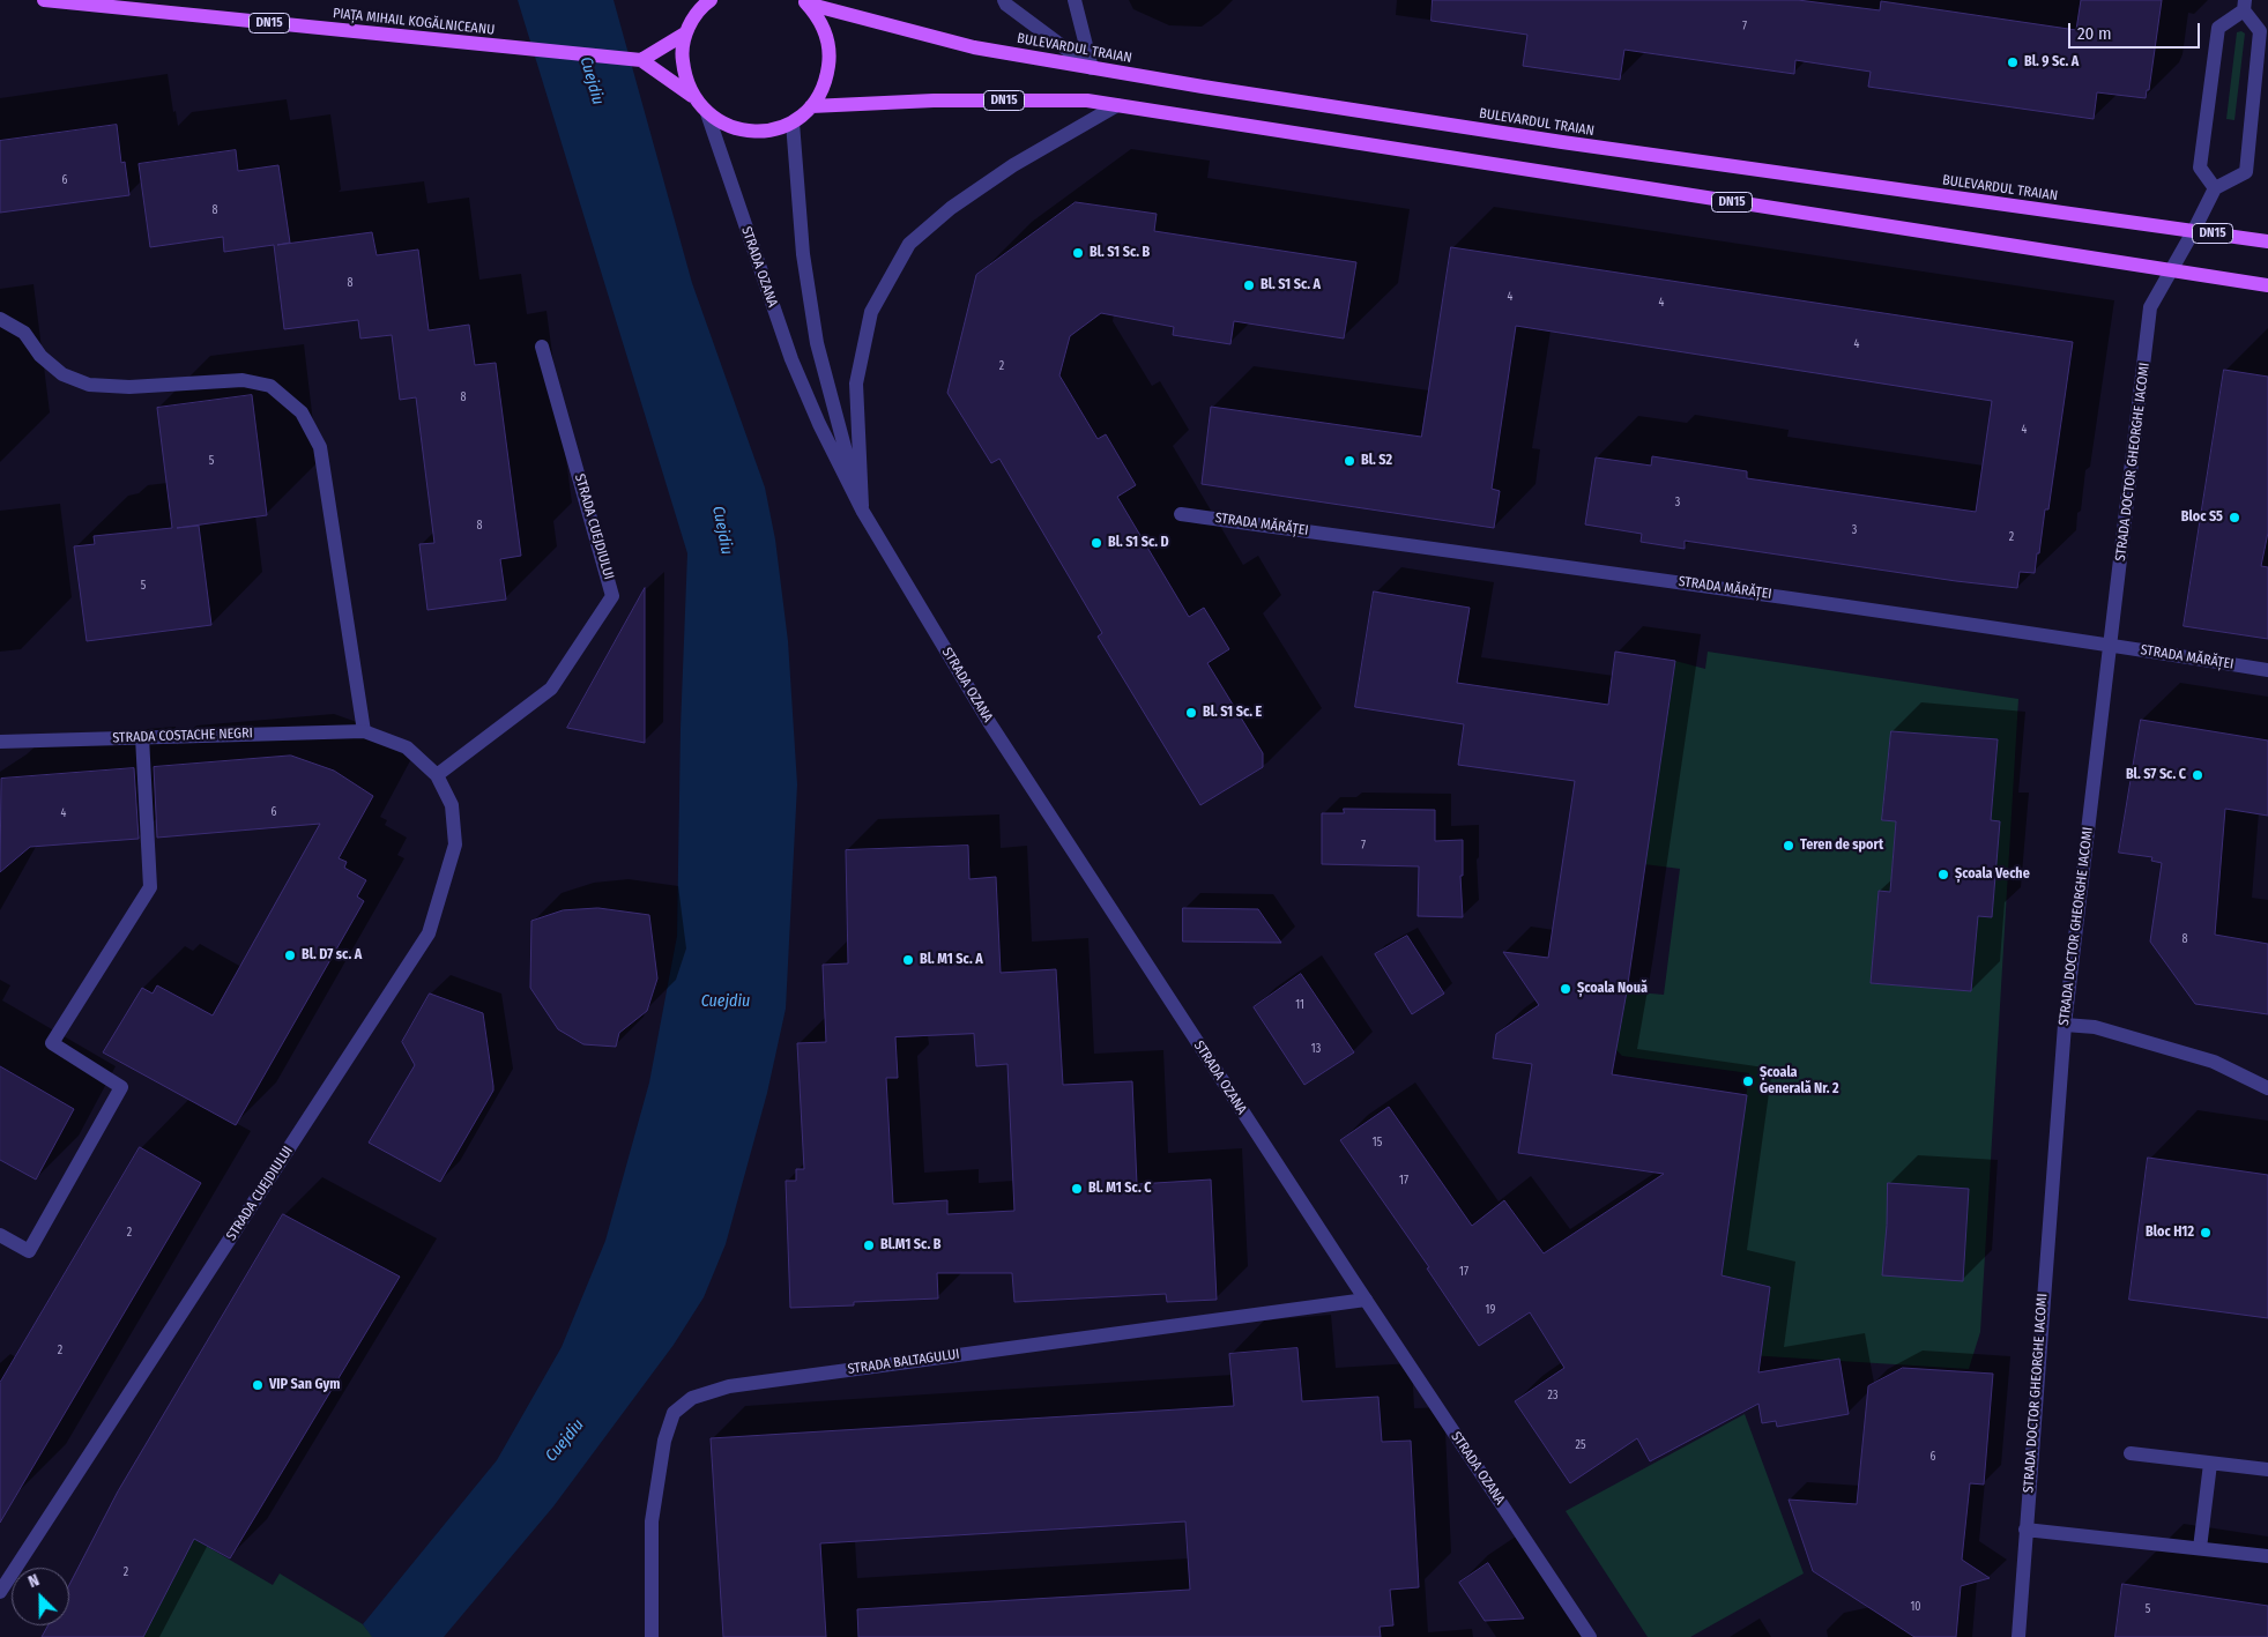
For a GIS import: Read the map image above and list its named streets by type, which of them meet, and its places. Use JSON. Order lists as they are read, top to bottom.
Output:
{
  "streets": {
    "main road": ["PIAȚA MIHAIL KOGĂLNICEANU", "DN15", "BULEVARDUL TRAIAN"],
    "street": [
      "STRADA OZANA",
      "STRADA DOCTOR GHEORGHE IACOMI",
      "STRADA MĂRĂȚEI",
      "STRADA CUEJDIULUI",
      "STRADA COSTACHE NEGRI",
      "STRADA BALTAGULUI"
    ]
  },
  "crossings": [
    ["PIAȚA MIHAIL KOGĂLNICEANU", "DN15"],
    ["DN15", "BULEVARDUL TRAIAN"],
    ["DN15", "STRADA OZANA"],
    ["DN15", "STRADA DOCTOR GHEORGHE IACOMI"],
    ["BULEVARDUL TRAIAN", "STRADA DOCTOR GHEORGHE IACOMI"],
    ["STRADA OZANA", "STRADA BALTAGULUI"],
    ["STRADA DOCTOR GHEORGHE IACOMI", "STRADA MĂRĂȚEI"],
    ["STRADA CUEJDIULUI", "STRADA COSTACHE NEGRI"]
  ],
  "water": ["Cuejdiu"],
  "places": [
    "Bl. 9 Sc. A",
    "Bl. S1 Sc. B",
    "Bl. S1 Sc. A",
    "Bl. S2",
    "Bloc S5",
    "Bl. S1 Sc. D",
    "Bl. S1 Sc. E",
    "Bl. S7 Sc. C",
    "Teren de sport",
    "Școala Veche",
    "Bl. D7 sc. A",
    "Bl. M1 Sc. A",
    "Școala Nouă",
    "Școala Generală Nr. 2",
    "Bl. M1 Sc. C",
    "Bloc H12",
    "Bl.M1 Sc. B",
    "VIP San Gym"
  ],
  "house_numbers": [
    "7",
    "6",
    "8",
    "8",
    "4",
    "4",
    "4",
    "2",
    "8",
    "4",
    "5",
    "3",
    "8",
    "3",
    "2",
    "5",
    "6",
    "4",
    "7",
    "8",
    "11",
    "13",
    "15",
    "17",
    "2",
    "17",
    "19",
    "2",
    "23",
    "25",
    "6",
    "2",
    "10",
    "5"
  ],
  "scale_bar": "20 m",
  "north": "top left"
}
